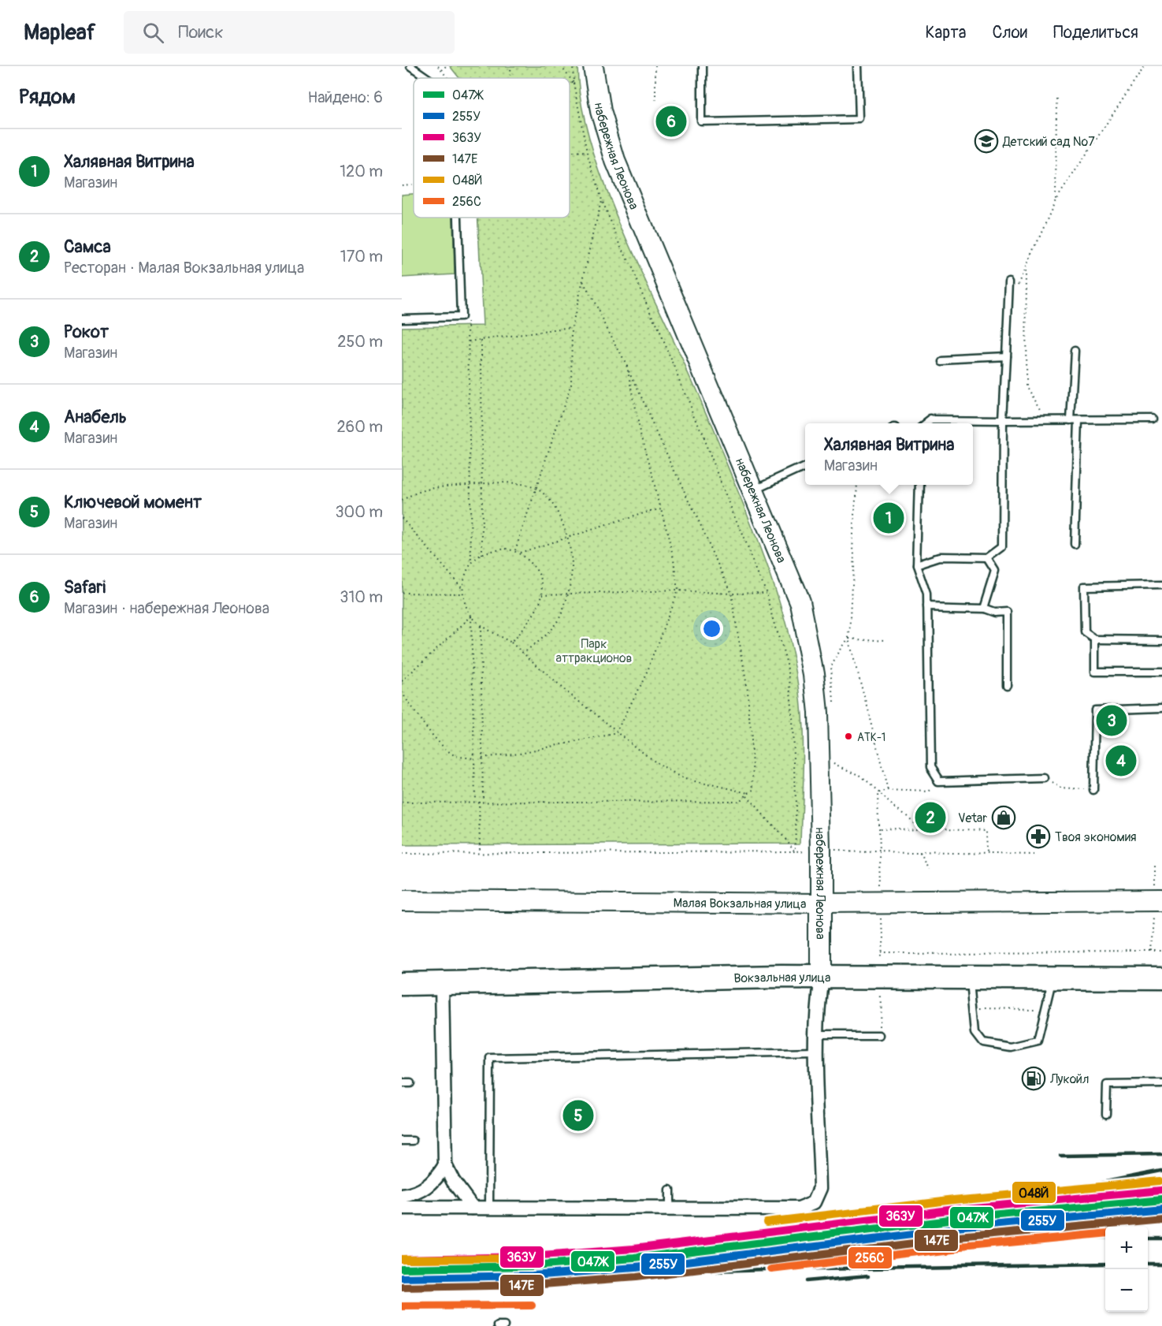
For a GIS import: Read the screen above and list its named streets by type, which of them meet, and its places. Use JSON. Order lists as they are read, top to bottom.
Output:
{
  "streets": {
    "highway": ["Вокзальная улица"],
    "main road": ["набережная Леонова", "Малая Вокзальная улица"]
  },
  "crossings": [
    ["набережная Леонова", "Малая Вокзальная улица"],
    ["набережная Леонова", "Вокзальная улица"]
  ],
  "parks": ["Парк аттракционов"],
  "places": {
    "school or university": ["Детский сад №7"],
    "other": ["АТК-1"],
    "shop": ["Vetar"],
    "pharmacy": ["Твоя экономия"],
    "fuel station": ["Лукойл"]
  },
  "lines": [
    "transit line 048Й",
    "transit line 363У",
    "transit line 047Ж",
    "transit line 255У",
    "transit line 147Е",
    "transit line 256С"
  ],
  "legend": [
    "047Ж",
    "255У",
    "363У",
    "147Е",
    "048Й",
    "256С"
  ],
  "page": {
    "header": "Mapleaf",
    "search": "Поиск",
    "nav": ["Карта", "Слои", "Поделиться"],
    "heading": ["Рядом", "Найдено: 6"],
    "pins": [
      "6",
      "1",
      "3",
      "4",
      "2",
      "5"
    ],
    "list": [
      {
        "mark": "1",
        "name": "Халявная Витрина",
        "note": "Магазин",
        "value": "120 m"
      },
      {
        "mark": "2",
        "name": "Самса",
        "note": "Ресторан · Малая Вокзальная улица",
        "value": "170 m"
      },
      {
        "mark": "3",
        "name": "Рокот",
        "note": "Магазин",
        "value": "250 m"
      },
      {
        "mark": "4",
        "name": "Анабель",
        "note": "Магазин",
        "value": "260 m"
      },
      {
        "mark": "5",
        "name": "Ключевой момент",
        "note": "Магазин",
        "value": "300 m"
      },
      {
        "mark": "6",
        "name": "Safari",
        "note": "Магазин · набережная Леонова",
        "value": "310 m"
      }
    ],
    "popup": ["Халявная Витрина", "Магазин"],
    "map_buttons": ["+", "−"]
  }
}
